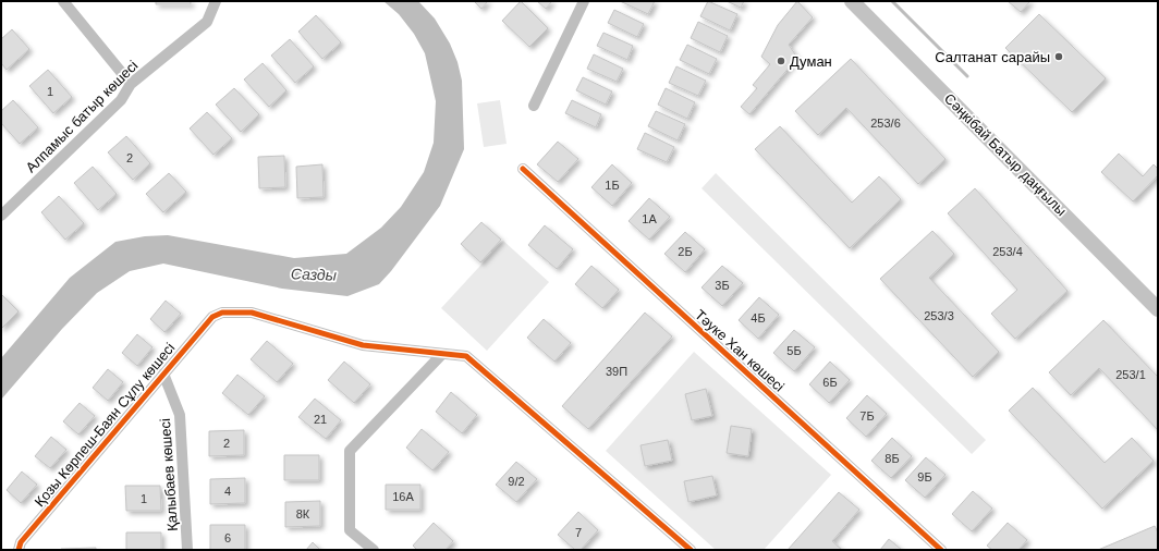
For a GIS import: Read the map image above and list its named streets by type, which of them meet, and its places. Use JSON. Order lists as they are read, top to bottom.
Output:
{
  "streets": {
    "main road": ["Сәңкібай Батыр даңғылы"],
    "street": [
      "Алпамыс батыр көшесі",
      "Тәуке Хан көшесі",
      "Қозы Көрпеш-Баян Сұлу көшесі",
      "Қалыбаев көшесі"
    ]
  },
  "crossings": [
    ["Қозы Көрпеш-Баян Сұлу көшесі", "Қалыбаев көшесі"]
  ],
  "water": ["Сазды"],
  "places": ["Салтанат сарайы", "Думан"],
  "house_numbers": [
    "1",
    "253/6",
    "2",
    "1Б",
    "1А",
    "2Б",
    "253/4",
    "3Б",
    "253/3",
    "4Б",
    "5Б",
    "39П",
    "253/1",
    "6Б",
    "7Б",
    "21",
    "2",
    "8Б",
    "9Б",
    "9/2",
    "4",
    "16А",
    "1",
    "8К",
    "7",
    "6"
  ]
}
